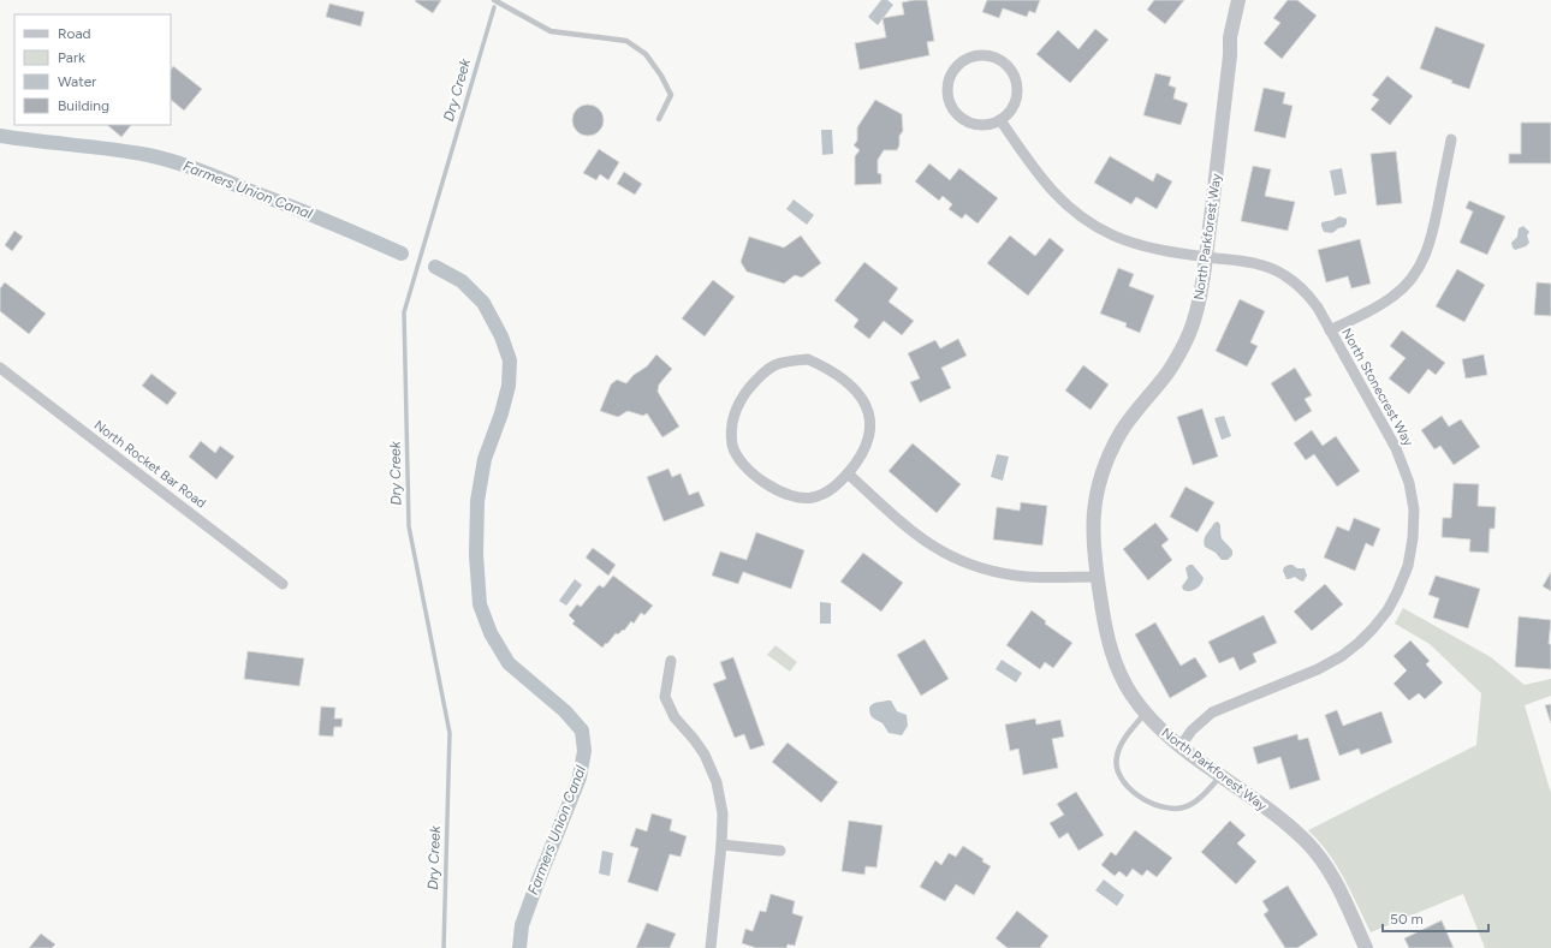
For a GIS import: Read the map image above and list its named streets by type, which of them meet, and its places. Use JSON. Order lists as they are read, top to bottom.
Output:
{
  "streets": {
    "street": ["North Parkforest Way", "North Stonecrest Way", "North Rocket Bar Road"]
  },
  "crossings": [
    ["North Parkforest Way", "North Stonecrest Way"]
  ],
  "water": ["Dry Creek", "Farmers Union Canal"],
  "legend": [
    "Road",
    "Park",
    "Water",
    "Building"
  ],
  "scale_bar": "50 m"
}
